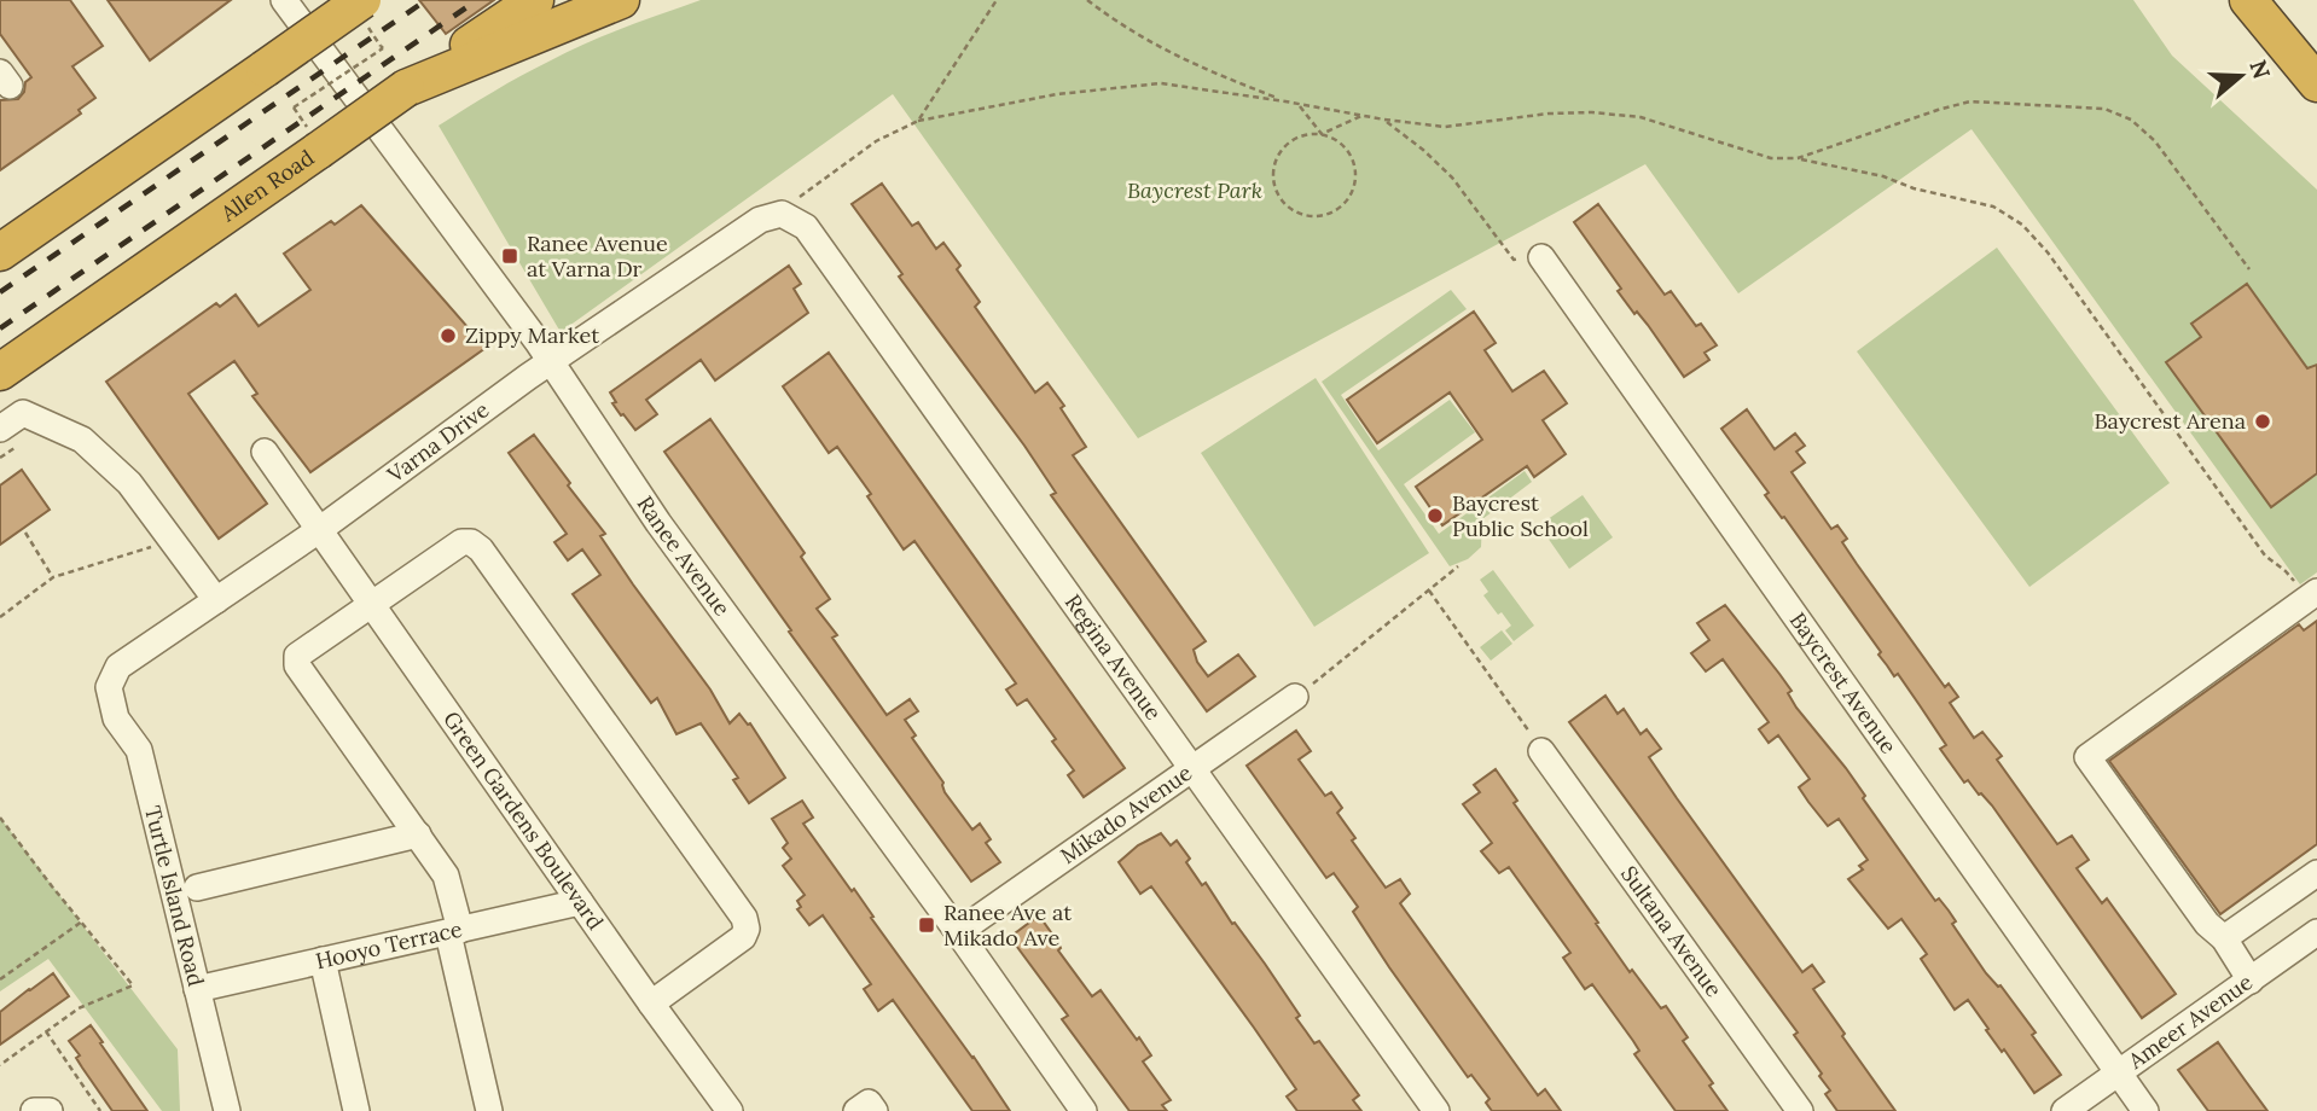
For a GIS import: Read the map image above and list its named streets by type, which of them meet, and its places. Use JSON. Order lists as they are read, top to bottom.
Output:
{
  "streets": {
    "highway": ["Allen Road"],
    "street": [
      "Varna Drive",
      "Ranee Avenue",
      "Regina Avenue",
      "Baycrest Avenue",
      "Mikado Avenue",
      "Green Gardens Boulevard",
      "Turtle Island Road",
      "Sultana Avenue",
      "Hooyo Terrace",
      "Ameer Avenue"
    ]
  },
  "crossings": [
    ["Varna Drive", "Ranee Avenue"],
    ["Varna Drive", "Regina Avenue"],
    ["Varna Drive", "Green Gardens Boulevard"],
    ["Varna Drive", "Turtle Island Road"],
    ["Ranee Avenue", "Mikado Avenue"],
    ["Regina Avenue", "Mikado Avenue"],
    ["Baycrest Avenue", "Ameer Avenue"],
    ["Green Gardens Boulevard", "Hooyo Terrace"],
    ["Turtle Island Road", "Hooyo Terrace"]
  ],
  "parks": ["Baycrest Park"],
  "places": {
    "transit": ["Ranee Avenue at Varna Dr", "Ranee Ave at Mikado Ave"],
    "other": ["Zippy Market", "Baycrest Arena", "Baycrest Public School"]
  },
  "north": "right"
}
